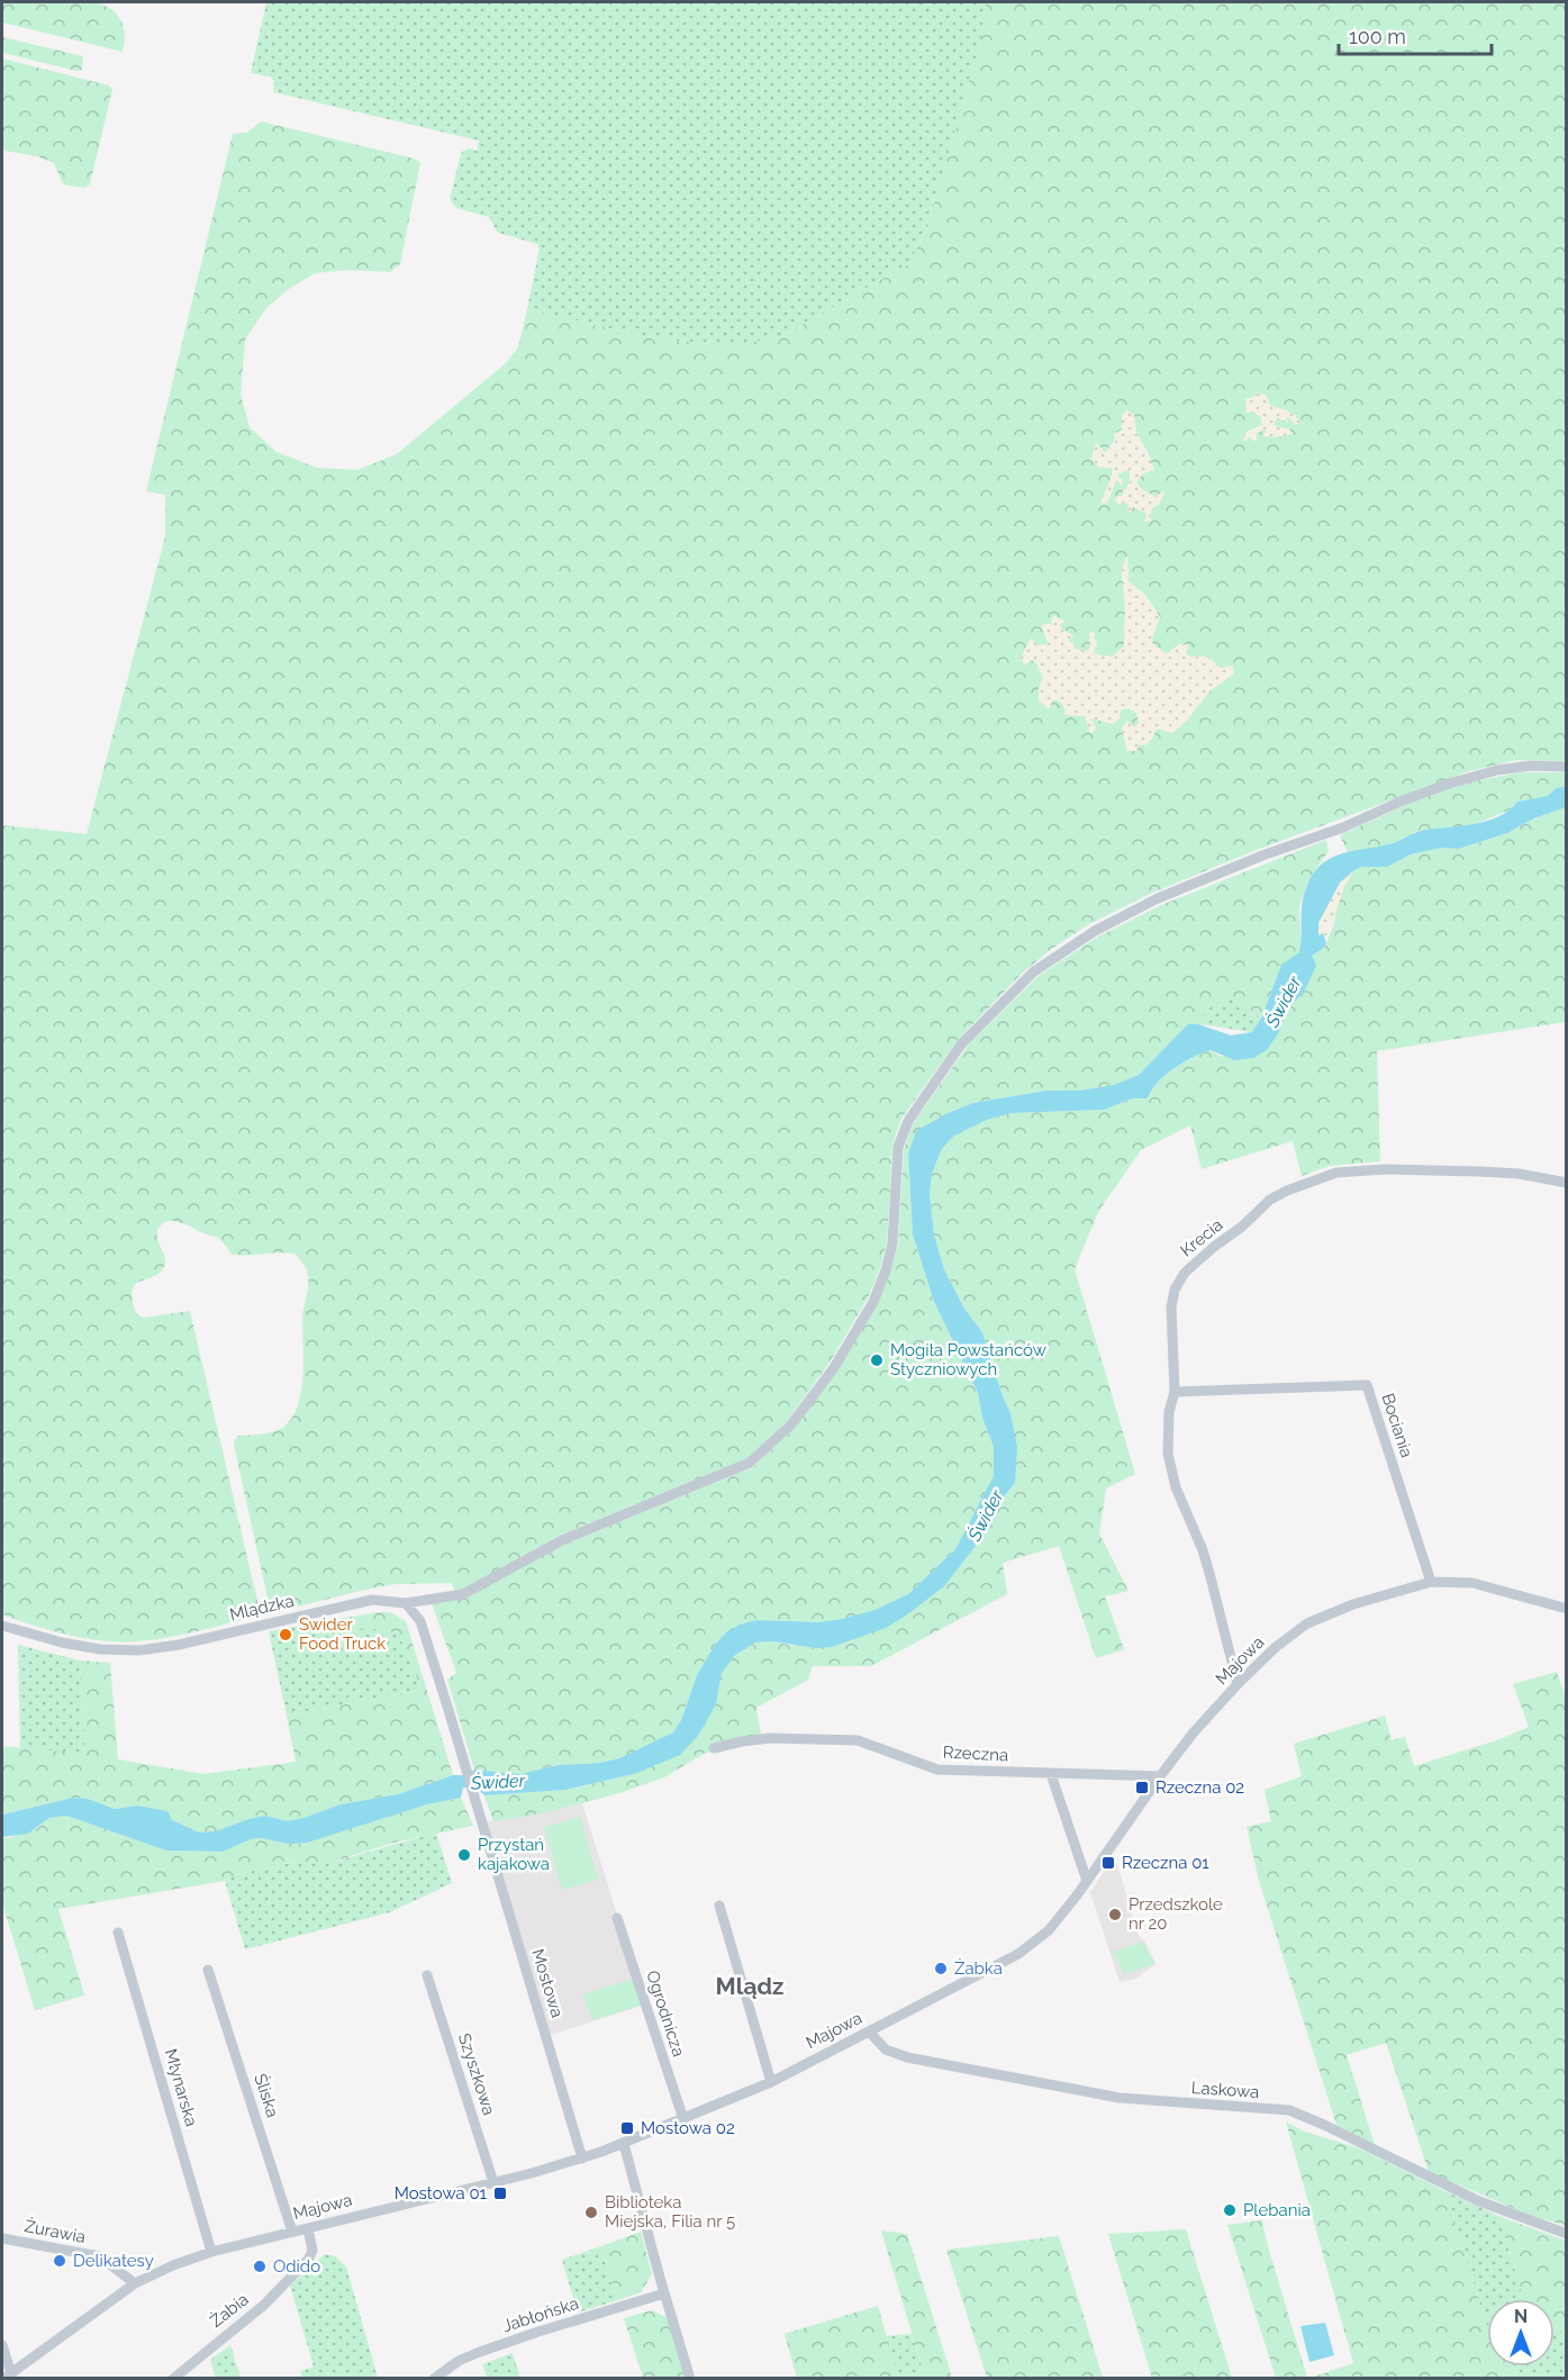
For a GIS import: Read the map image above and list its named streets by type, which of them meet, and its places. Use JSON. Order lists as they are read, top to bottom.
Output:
{
  "streets": {
    "street": [
      "Krecia",
      "Bociania",
      "Mlądzka",
      "Majowa",
      "Rzeczna",
      "Mostowa",
      "Ogrodnicza",
      "Szyszkowa",
      "Młynarska",
      "Laskowa",
      "Śliska",
      "Żurawia",
      "Żabia",
      "Jabłońska"
    ]
  },
  "crossings": [
    ["Krecia", "Bociania"],
    ["Krecia", "Majowa"],
    ["Bociania", "Majowa"],
    ["Mlądzka", "Mostowa"],
    ["Majowa", "Rzeczna"],
    ["Majowa", "Mostowa"],
    ["Majowa", "Ogrodnicza"],
    ["Majowa", "Szyszkowa"],
    ["Majowa", "Młynarska"],
    ["Majowa", "Laskowa"],
    ["Majowa", "Śliska"],
    ["Majowa", "Żurawia"],
    ["Majowa", "Żabia"]
  ],
  "districts": ["Mlądz"],
  "water": ["Świder"],
  "places": {
    "other": [
      "Mogiła Powstańców Styczniowych",
      "Swider Food Truck",
      "Przystań kajakowa",
      "Przedszkole nr 20",
      "Żabka",
      "Plebania",
      "Biblioteka Miejska, Filia nr 5",
      "Delikatesy",
      "Odido"
    ],
    "transit": [
      "Rzeczna 02",
      "Rzeczna 01",
      "Mostowa 02",
      "Mostowa 01"
    ]
  },
  "scale_bar": "100 m",
  "north": "top"
}
